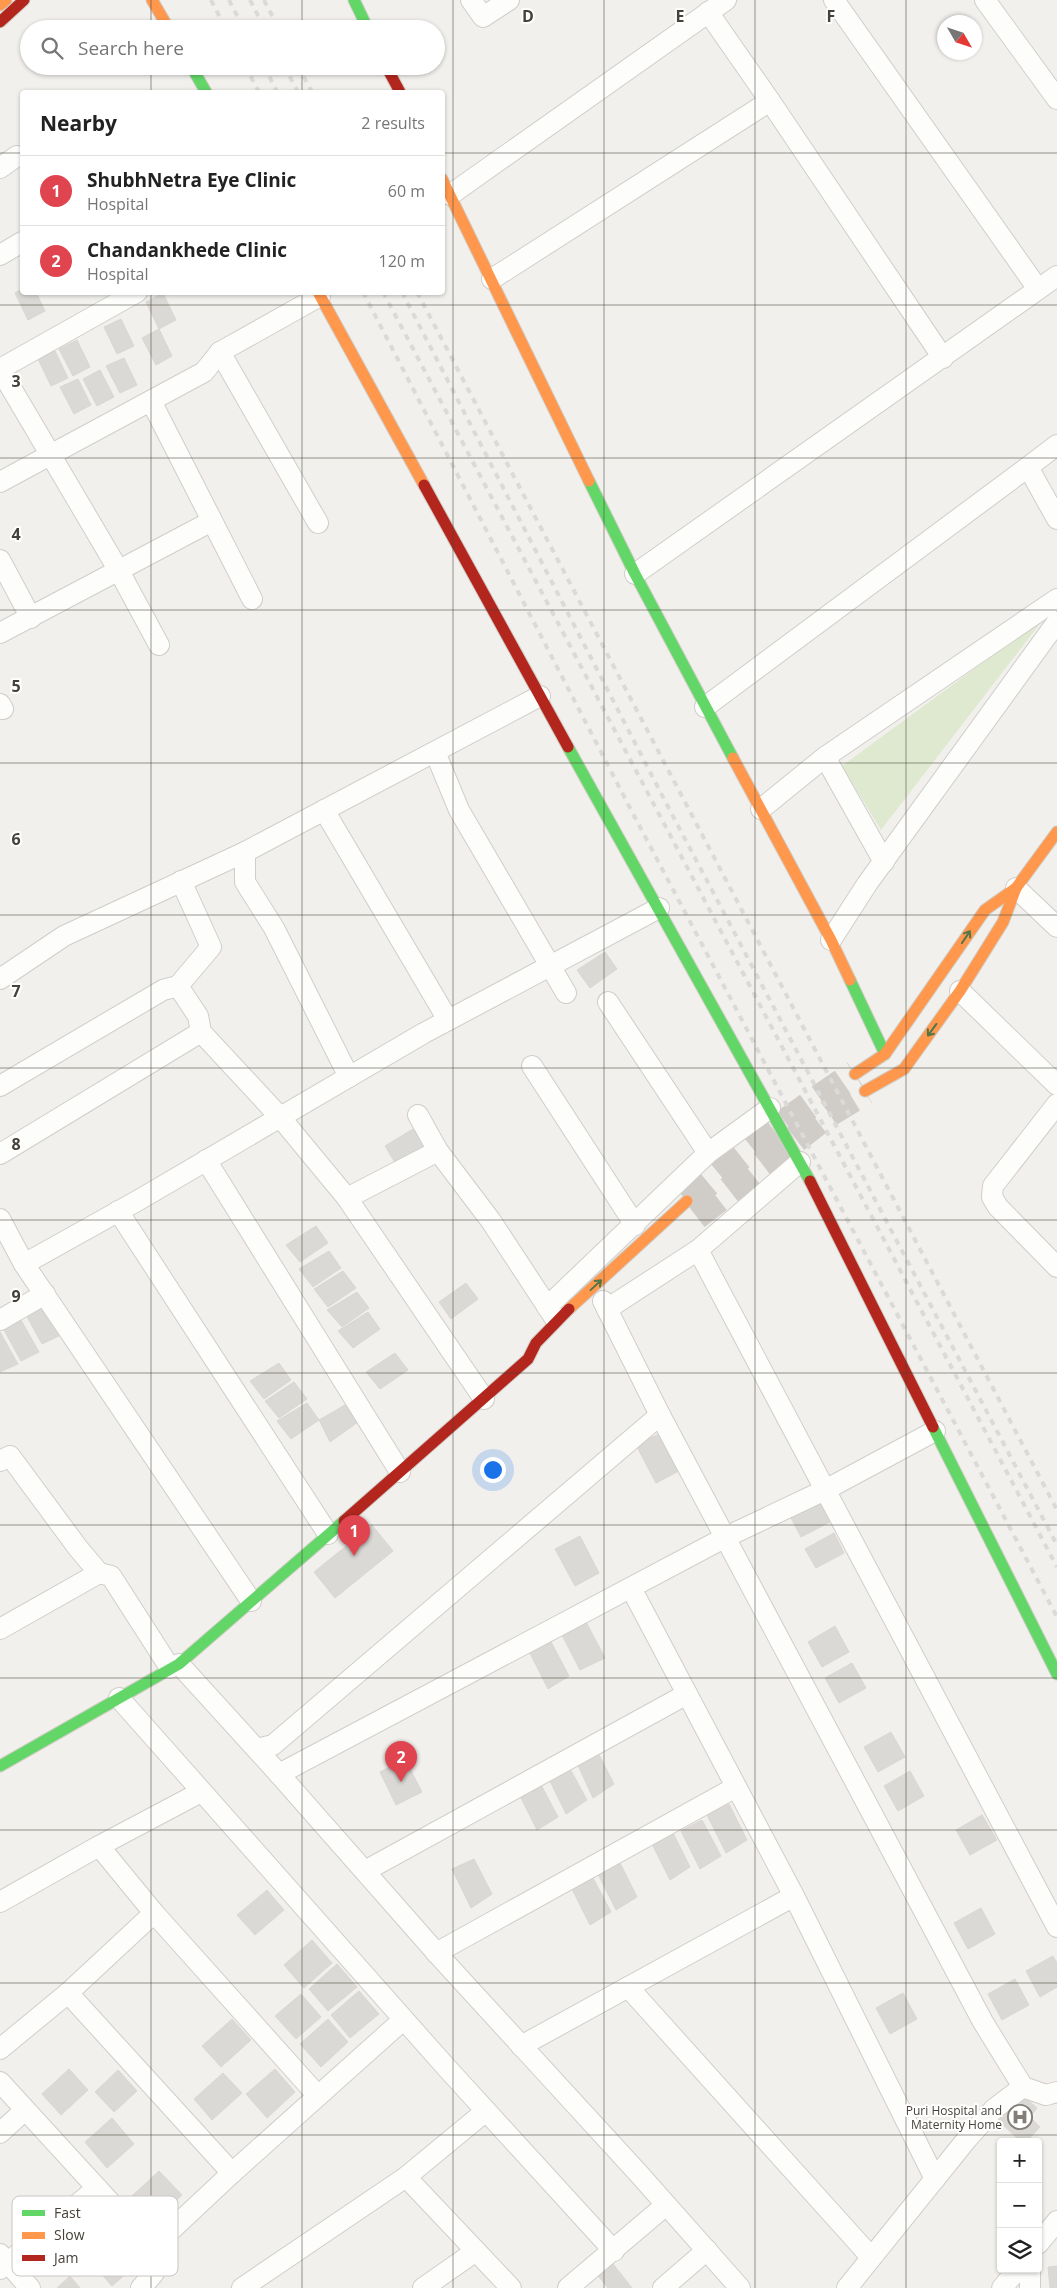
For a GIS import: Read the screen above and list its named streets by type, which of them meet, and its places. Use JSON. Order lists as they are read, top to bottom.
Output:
{
  "places": {
    "hospital": ["Puri Hospital and Maternity Home"]
  },
  "legend": ["Fast", "Slow", "Jam"],
  "north": "bottom right",
  "page": {
    "search": "Search here",
    "heading": ["Nearby", "2 results"],
    "list": [
      {
        "mark": "1",
        "name": "ShubhNetra Eye Clinic",
        "note": "Hospital",
        "value": "60 m"
      },
      {
        "mark": "2",
        "name": "Chandankhede Clinic",
        "note": "Hospital",
        "value": "120 m"
      }
    ],
    "pins": ["1", "2"],
    "map_buttons": ["+", "−"]
  },
  "grid": {
    "columns": ["D", "E", "F"],
    "rows": [
      "3",
      "4",
      "5",
      "6",
      "7",
      "8",
      "9"
    ]
  }
}
